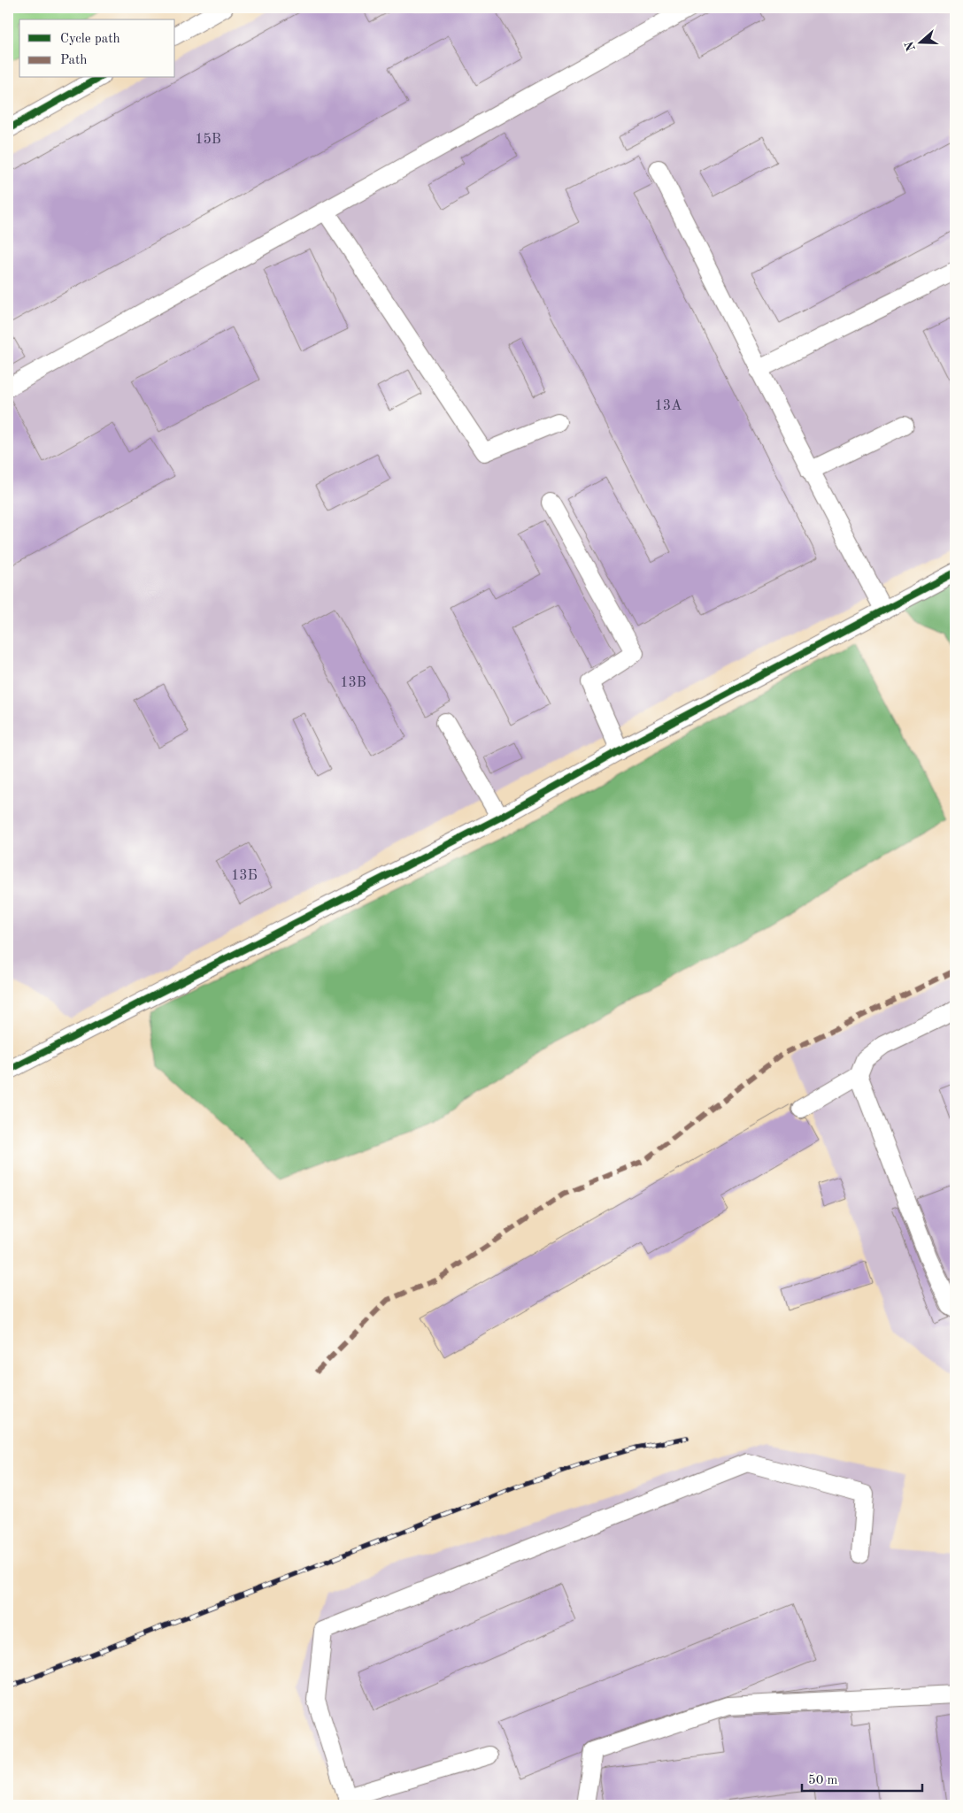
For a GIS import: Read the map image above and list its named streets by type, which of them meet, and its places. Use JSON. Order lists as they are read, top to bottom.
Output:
{
  "house_numbers": [
    "15В",
    "13А",
    "13В",
    "13Б"
  ],
  "legend": ["Cycle path", "Path"],
  "scale_bar": "50 m",
  "north": "left"
}
